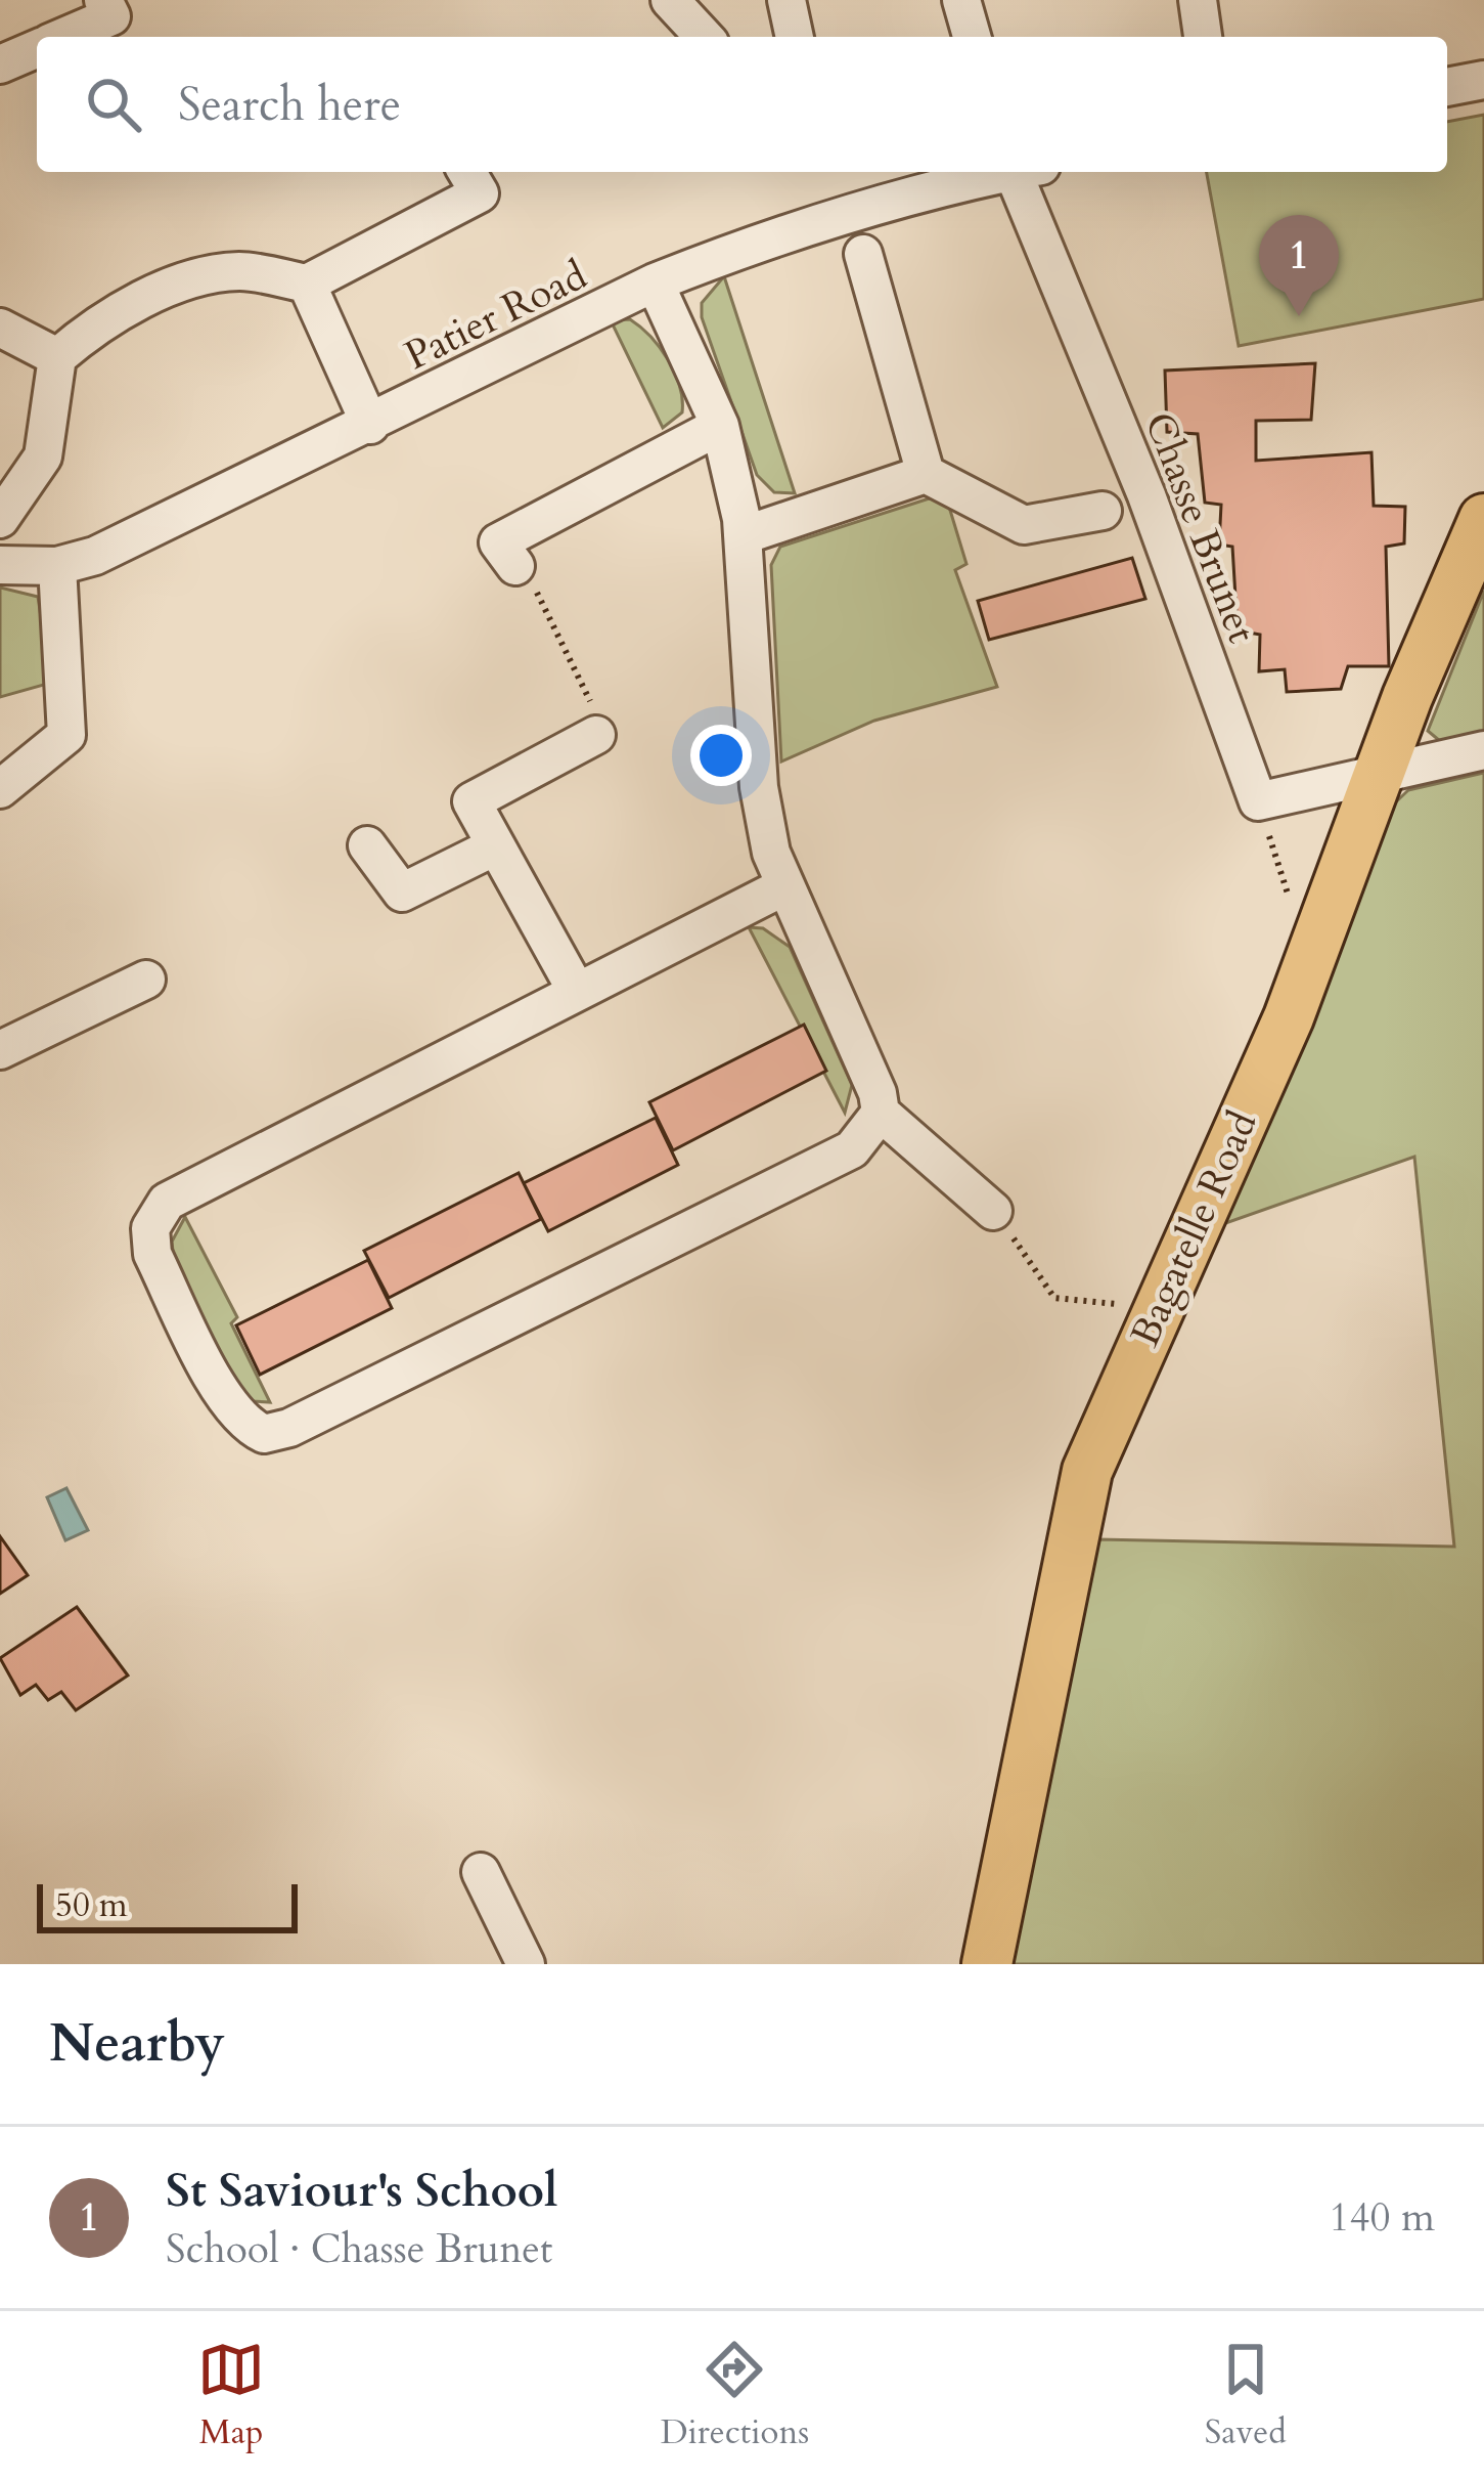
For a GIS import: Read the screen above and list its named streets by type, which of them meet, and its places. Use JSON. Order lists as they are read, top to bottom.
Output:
{
  "streets": {
    "main road": ["Bagatelle Road"],
    "street": ["Patier Road", "Chasse Brunet"]
  },
  "scale_bar": "50 m",
  "page": {
    "search": "Search here",
    "pins": "1",
    "scale": "50 m",
    "heading": "Nearby",
    "list": [
      {
        "mark": "1",
        "name": "St Saviour's School",
        "note": "School · Chasse Brunet",
        "value": "140 m"
      }
    ],
    "nav": ["Map", "Directions", "Saved"]
  }
}
